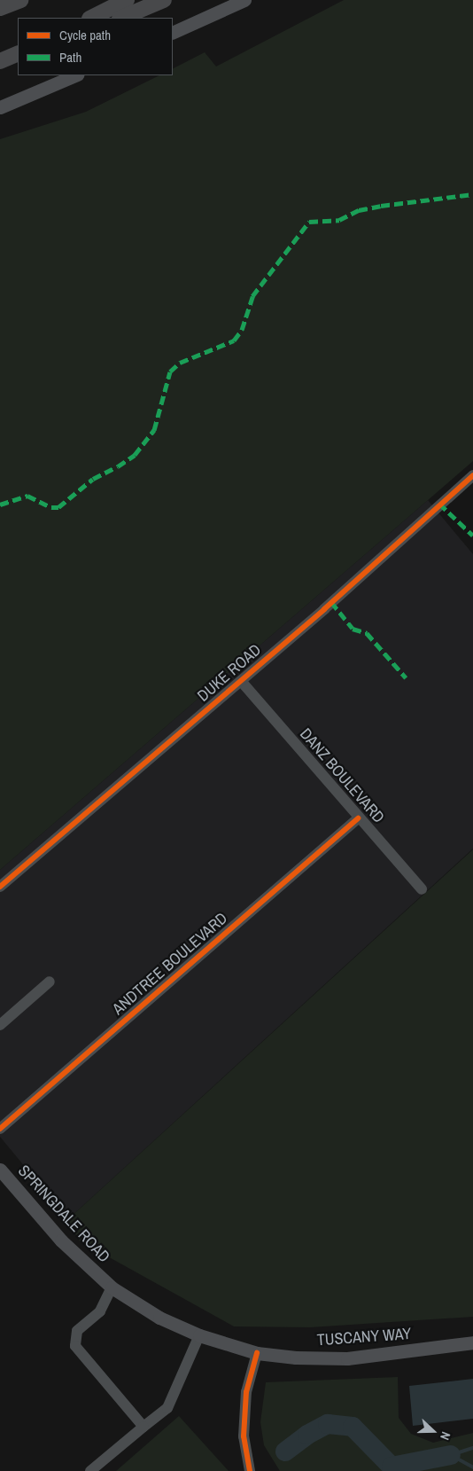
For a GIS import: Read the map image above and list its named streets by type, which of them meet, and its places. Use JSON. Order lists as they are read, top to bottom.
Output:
{
  "streets": {
    "main road": ["SPRINGDALE ROAD", "TUSCANY WAY"],
    "street": ["DUKE ROAD", "DANZ BOULEVARD", "ANDTREE BOULEVARD"]
  },
  "crossings": [
    ["DUKE ROAD", "DANZ BOULEVARD"],
    ["DANZ BOULEVARD", "ANDTREE BOULEVARD"],
    ["SPRINGDALE ROAD", "TUSCANY WAY"]
  ],
  "legend": ["Cycle path", "Path"],
  "north": "right"
}
